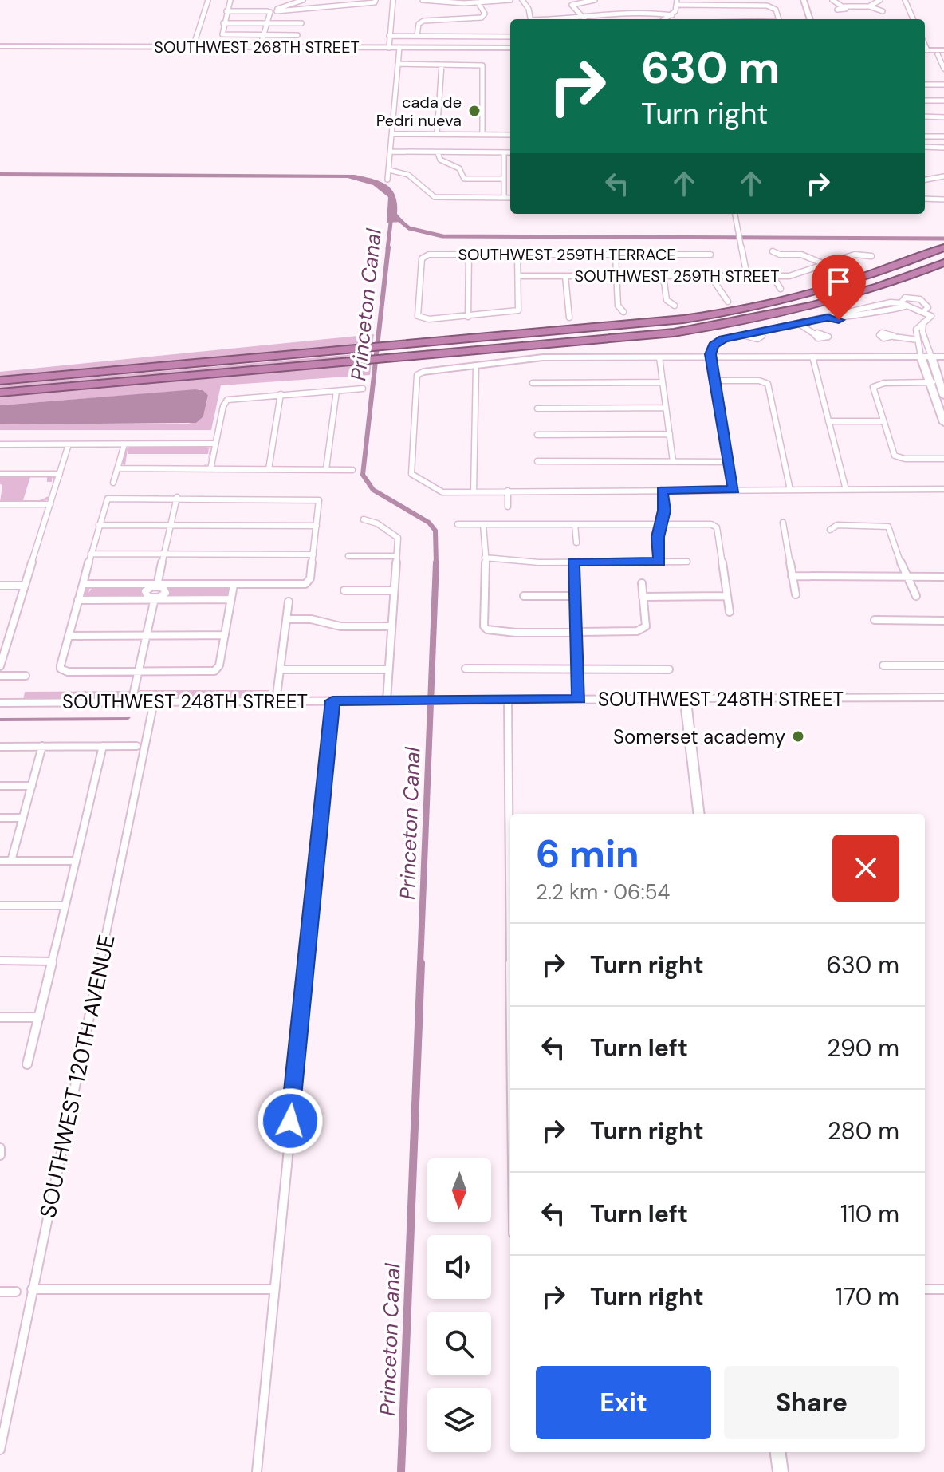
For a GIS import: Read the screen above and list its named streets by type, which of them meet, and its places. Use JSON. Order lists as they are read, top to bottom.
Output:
{
  "streets": {
    "street": [
      "SOUTHWEST 268TH STREET",
      "SOUTHWEST 259TH TERRACE",
      "SOUTHWEST 259TH STREET",
      "SOUTHWEST 248TH STREET",
      "SOUTHWEST 120TH AVENUE"
    ]
  },
  "crossings": [
    ["SOUTHWEST 248TH STREET", "SOUTHWEST 120TH AVENUE"]
  ],
  "water": ["Princeton Canal"],
  "places": ["cada de Pedri nueva", "Somerset academy"],
  "north": "bottom",
  "page": {
    "turn": ["630 m", "Turn right"],
    "heading": ["6 min", "2.2 km · 06:54"],
    "list": [
      {
        "name": "Turn right",
        "value": "630 m"
      },
      {
        "name": "Turn left",
        "value": "290 m"
      },
      {
        "name": "Turn right",
        "value": "280 m"
      },
      {
        "name": "Turn left",
        "value": "110 m"
      },
      {
        "name": "Turn right",
        "value": "170 m"
      }
    ],
    "buttons": ["Exit", "Share"]
  }
}
